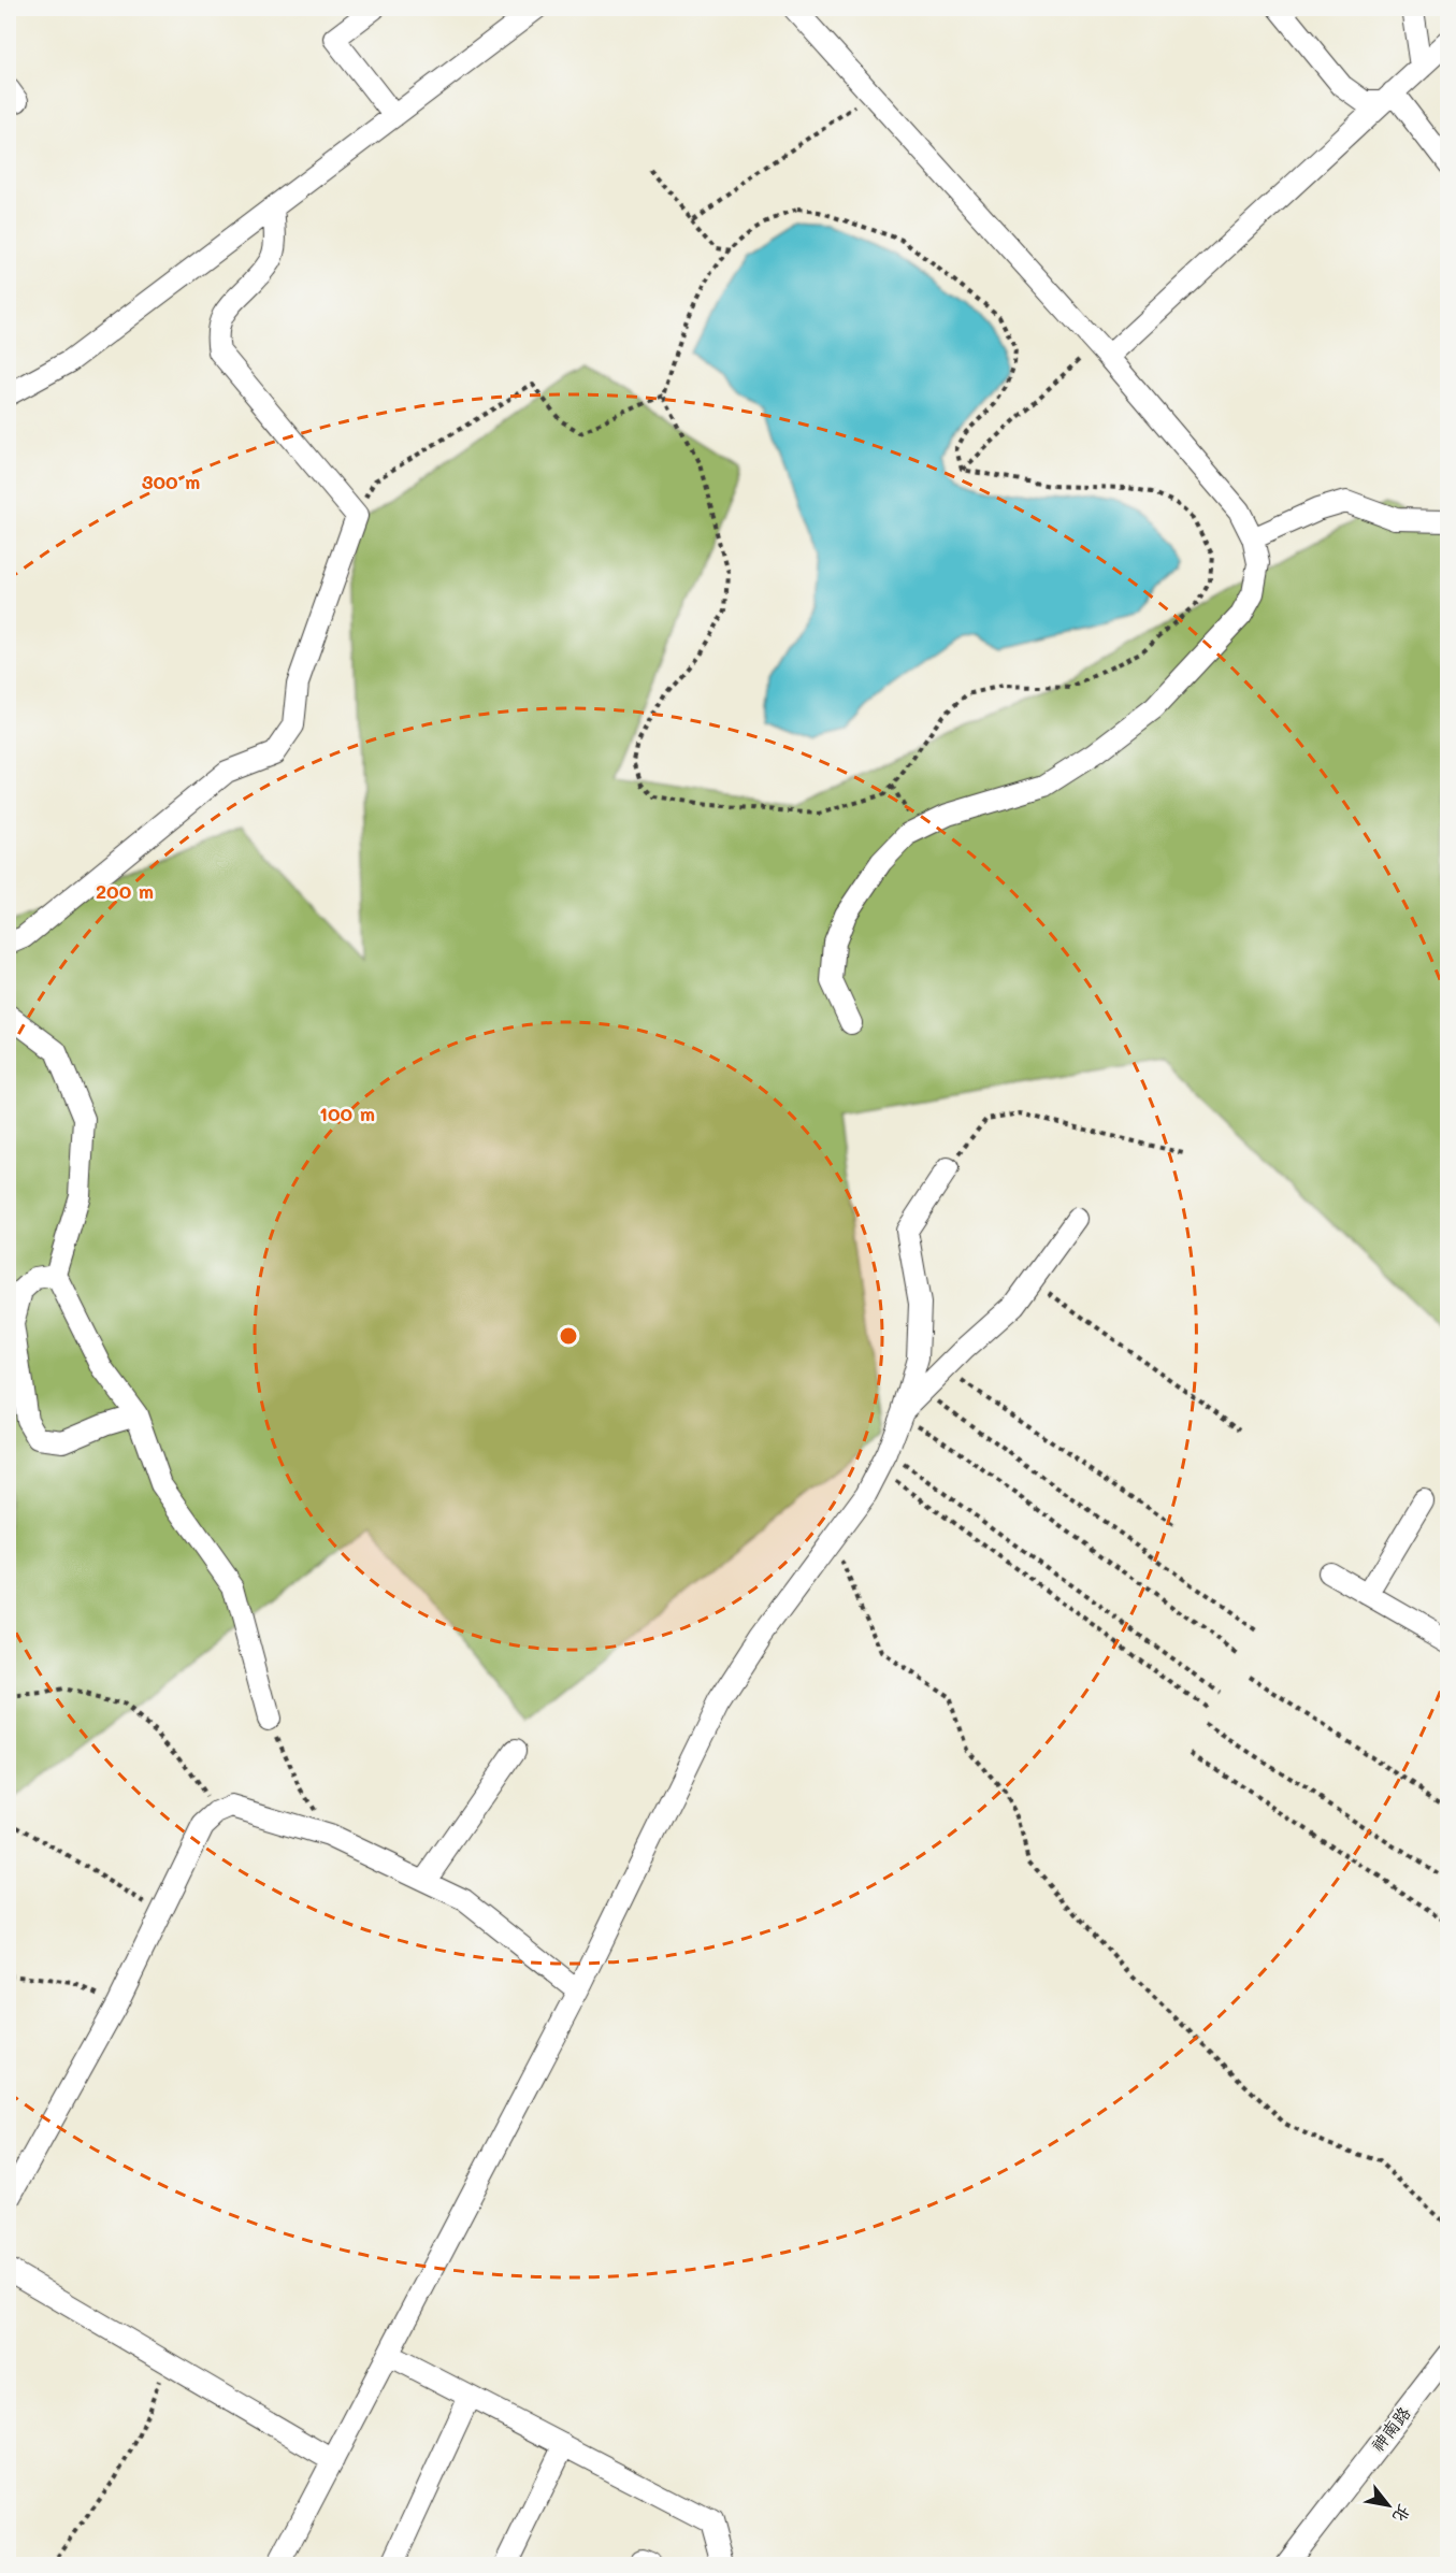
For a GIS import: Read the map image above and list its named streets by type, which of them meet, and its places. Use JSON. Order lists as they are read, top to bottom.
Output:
{
  "streets": {
    "street": ["神南路"]
  },
  "north": "bottom right",
  "rings": ["300 m", "200 m", "100 m"]
}
